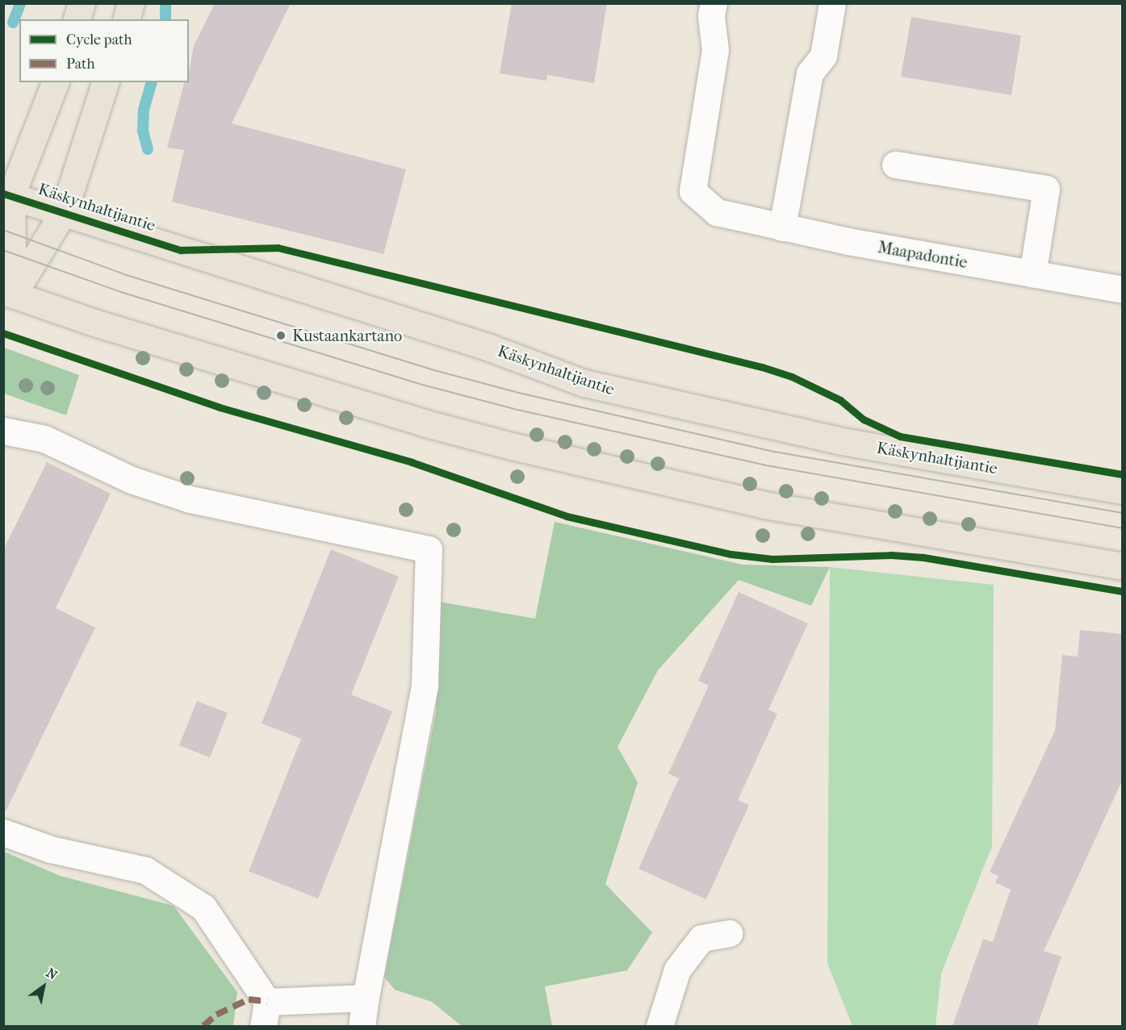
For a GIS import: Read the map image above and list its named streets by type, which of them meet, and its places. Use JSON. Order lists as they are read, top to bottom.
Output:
{
  "streets": {
    "main road": ["Käskynhaltijantie"],
    "street": ["Maapadontie"]
  },
  "places": ["Kustaankartano"],
  "legend": ["Cycle path", "Path"],
  "north": "top right"
}
